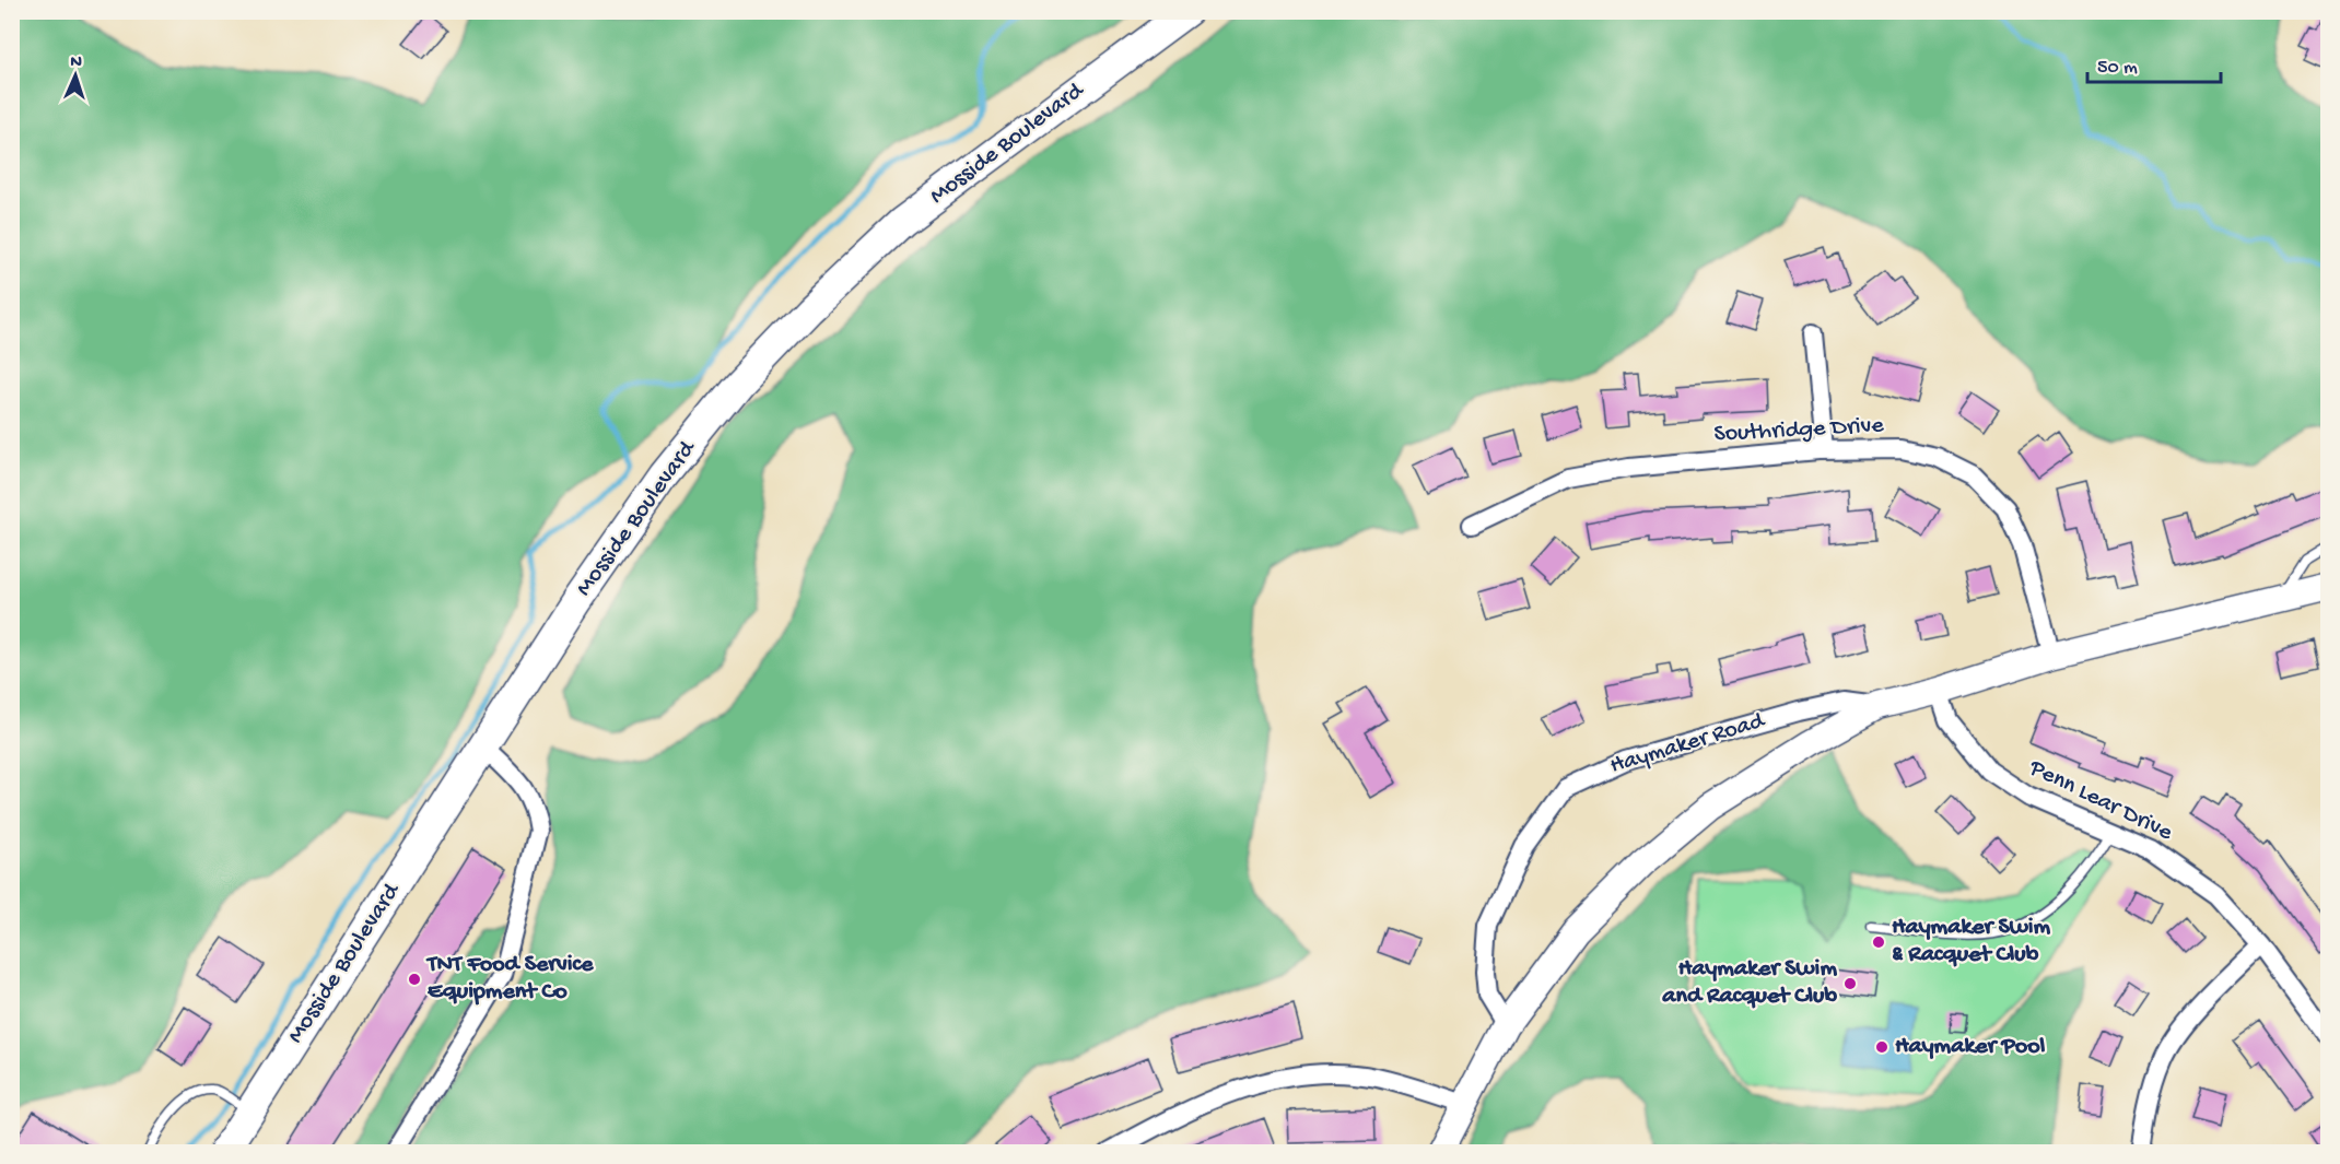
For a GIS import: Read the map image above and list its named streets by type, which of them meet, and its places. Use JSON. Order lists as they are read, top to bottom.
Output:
{
  "streets": {
    "main road": ["Mosside Boulevard", "Haymaker Road"],
    "street": ["Southridge Drive", "Penn Lear Drive"]
  },
  "crossings": [
    ["Southridge Drive", "Haymaker Road"],
    ["Haymaker Road", "Penn Lear Drive"]
  ],
  "places": [
    "Haymaker Swim & Racquet Club",
    "TNT Food Service Equipment Co",
    "Haymaker Swim and Racquet Club",
    "Haymaker Pool"
  ],
  "scale_bar": "50 m",
  "north": "top"
}
